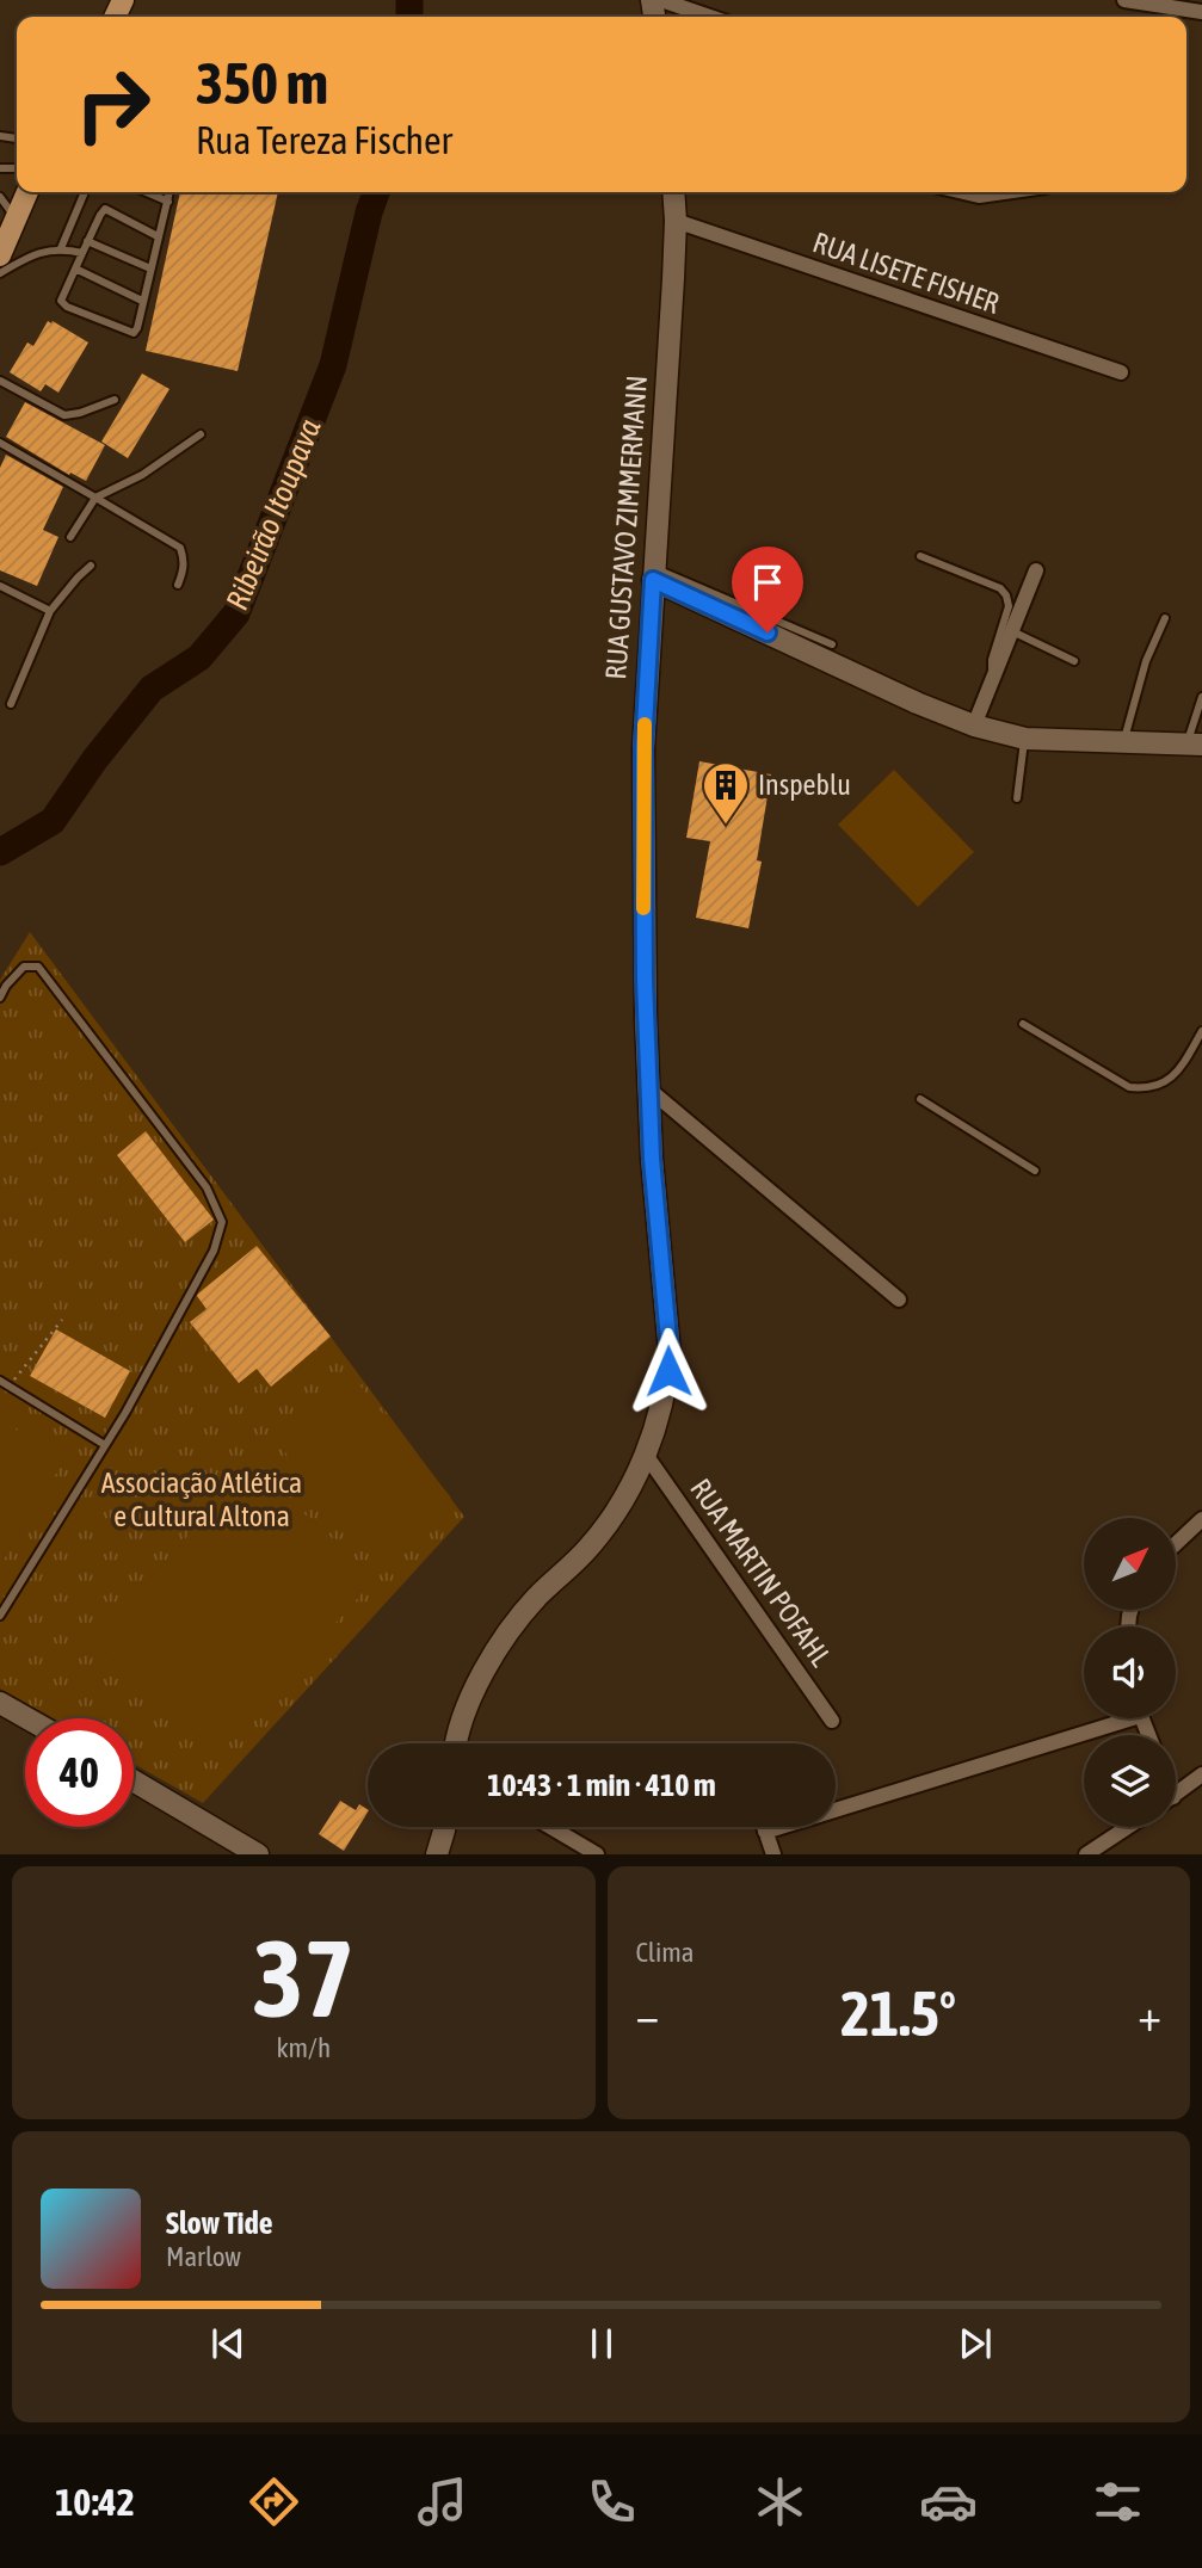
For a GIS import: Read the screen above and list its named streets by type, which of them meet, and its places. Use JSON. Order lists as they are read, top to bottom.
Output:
{
  "streets": {
    "street": ["RUA LISETE FISHER", "RUA GUSTAVO ZIMMERMANN", "RUA MARTIN POFAHL"]
  },
  "crossings": [
    ["RUA LISETE FISHER", "RUA GUSTAVO ZIMMERMANN"],
    ["RUA GUSTAVO ZIMMERMANN", "RUA MARTIN POFAHL"]
  ],
  "water": ["Ribeirão Itoupava"],
  "parks": ["Associação Atlética e Cultural Altona"],
  "places": {
    "building": ["Inspeblu"]
  },
  "north": "top right",
  "page": {
    "turn": ["350 m", "Rua Tereza Fischer"],
    "limit": "40",
    "trip": "10:43 · 1 min · 410 m",
    "tile": [
      ["37", "km/h"],
      "Clima"
    ],
    "heat": ["−", "21.5°", "+"],
    "song": ["Slow Tide", "Marlow"],
    "tabs": "10:42"
  }
}
